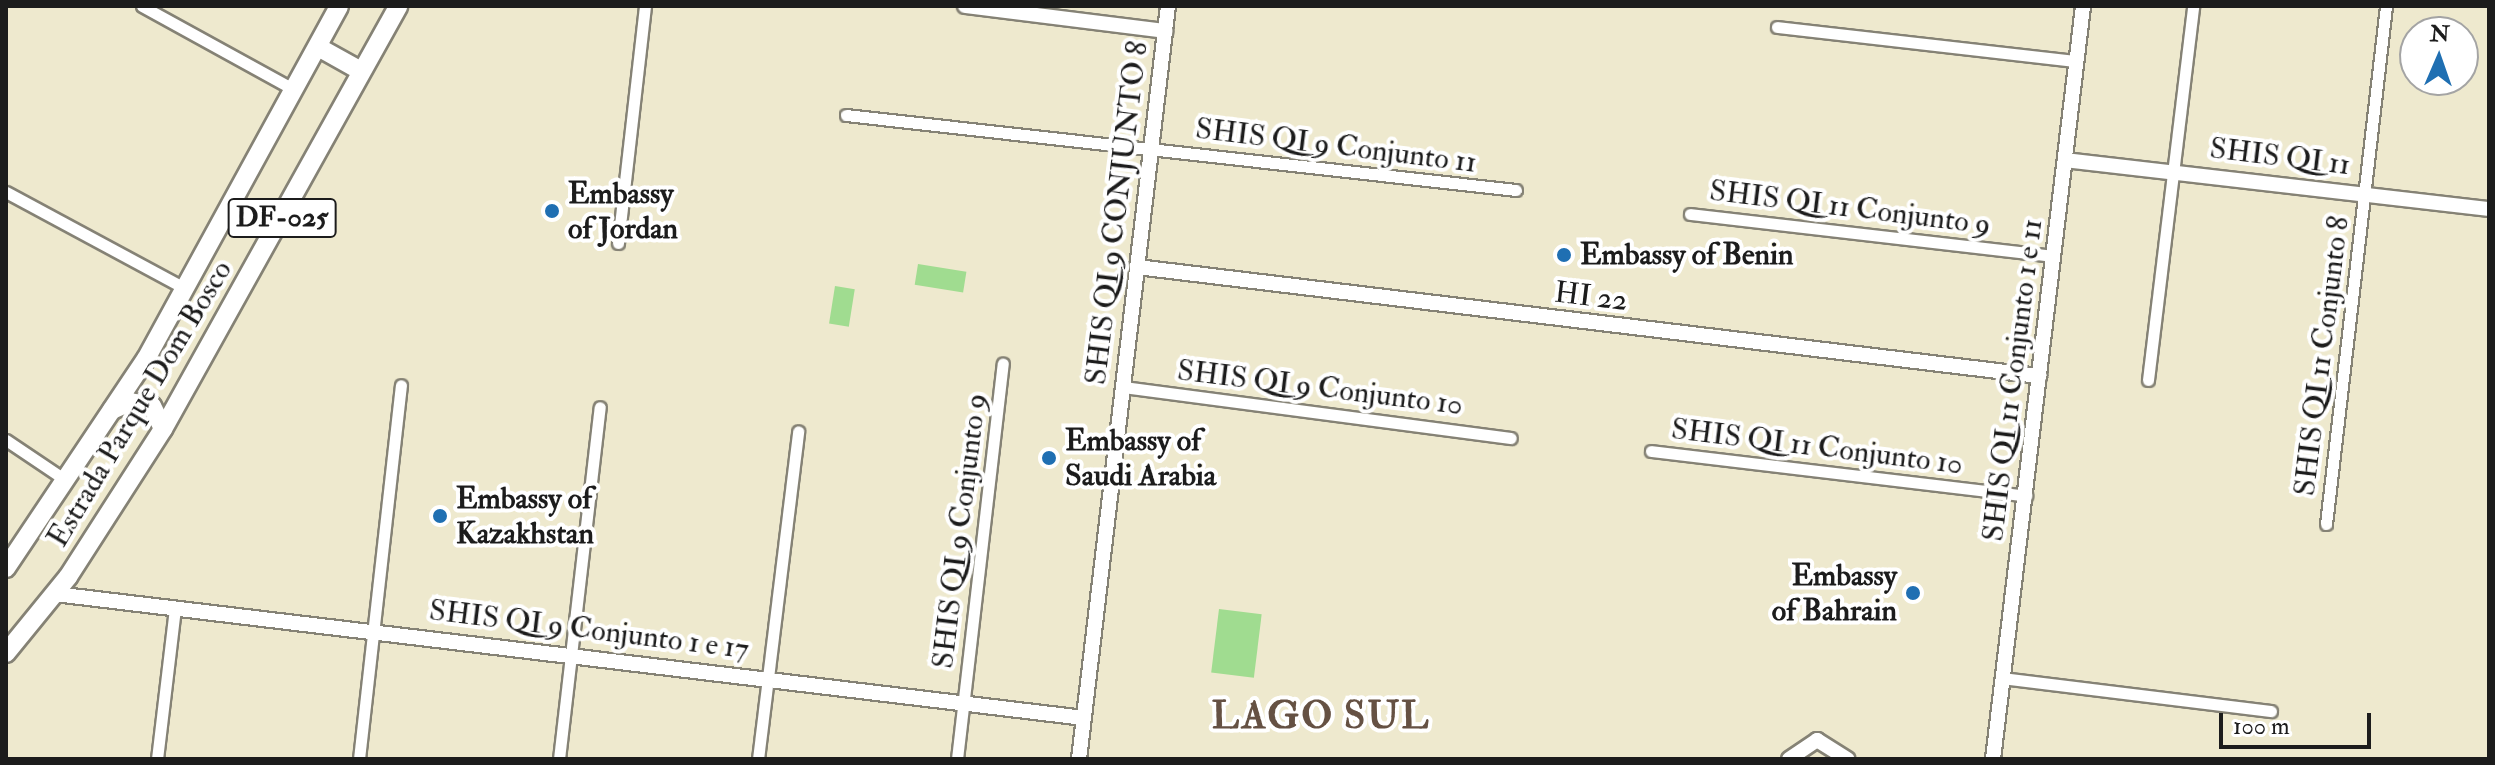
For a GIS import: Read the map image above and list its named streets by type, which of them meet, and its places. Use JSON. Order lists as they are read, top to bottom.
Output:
{
  "streets": {
    "main road": ["DF-025", "Estrada Parque Dom Bosco"],
    "street": [
      "SHIS QI 9 Conjunto 11",
      "SHIS QI 11",
      "SHIS QI 11 Conjunto 9",
      "SHIS QI 9 CONJUNTO 8",
      "HI 22",
      "SHIS QI 11 Conjunto 8",
      "SHIS QI 11 Conjunto 1 e 11",
      "SHIS QI 9 Conjunto 10",
      "SHIS QI 11 Conjunto 10",
      "SHIS QI 9 Conjunto 9",
      "SHIS QI 9 Conjunto 1 e 17"
    ]
  },
  "crossings": [
    ["SHIS QI 9 Conjunto 11", "SHIS QI 9 CONJUNTO 8"],
    ["SHIS QI 11", "SHIS QI 11 Conjunto 8"],
    ["SHIS QI 11", "SHIS QI 11 Conjunto 1 e 11"],
    ["SHIS QI 11 Conjunto 9", "SHIS QI 11 Conjunto 1 e 11"],
    ["SHIS QI 9 CONJUNTO 8", "HI 22"],
    ["SHIS QI 9 CONJUNTO 8", "SHIS QI 9 Conjunto 10"],
    ["SHIS QI 9 CONJUNTO 8", "SHIS QI 9 Conjunto 1 e 17"],
    ["HI 22", "SHIS QI 11 Conjunto 1 e 11"],
    ["SHIS QI 11 Conjunto 1 e 11", "SHIS QI 11 Conjunto 10"],
    ["Estrada Parque Dom Bosco", "SHIS QI 9 Conjunto 1 e 17"],
    ["SHIS QI 9 Conjunto 9", "SHIS QI 9 Conjunto 1 e 17"]
  ],
  "districts": ["LAGO SUL"],
  "places": [
    "Embassy of Jordan",
    "Embassy of Benin",
    "Embassy of Saudi Arabia",
    "Embassy of Kazakhstan",
    "Embassy of Bahrain"
  ],
  "scale_bar": "100 m",
  "north": "top"
}
